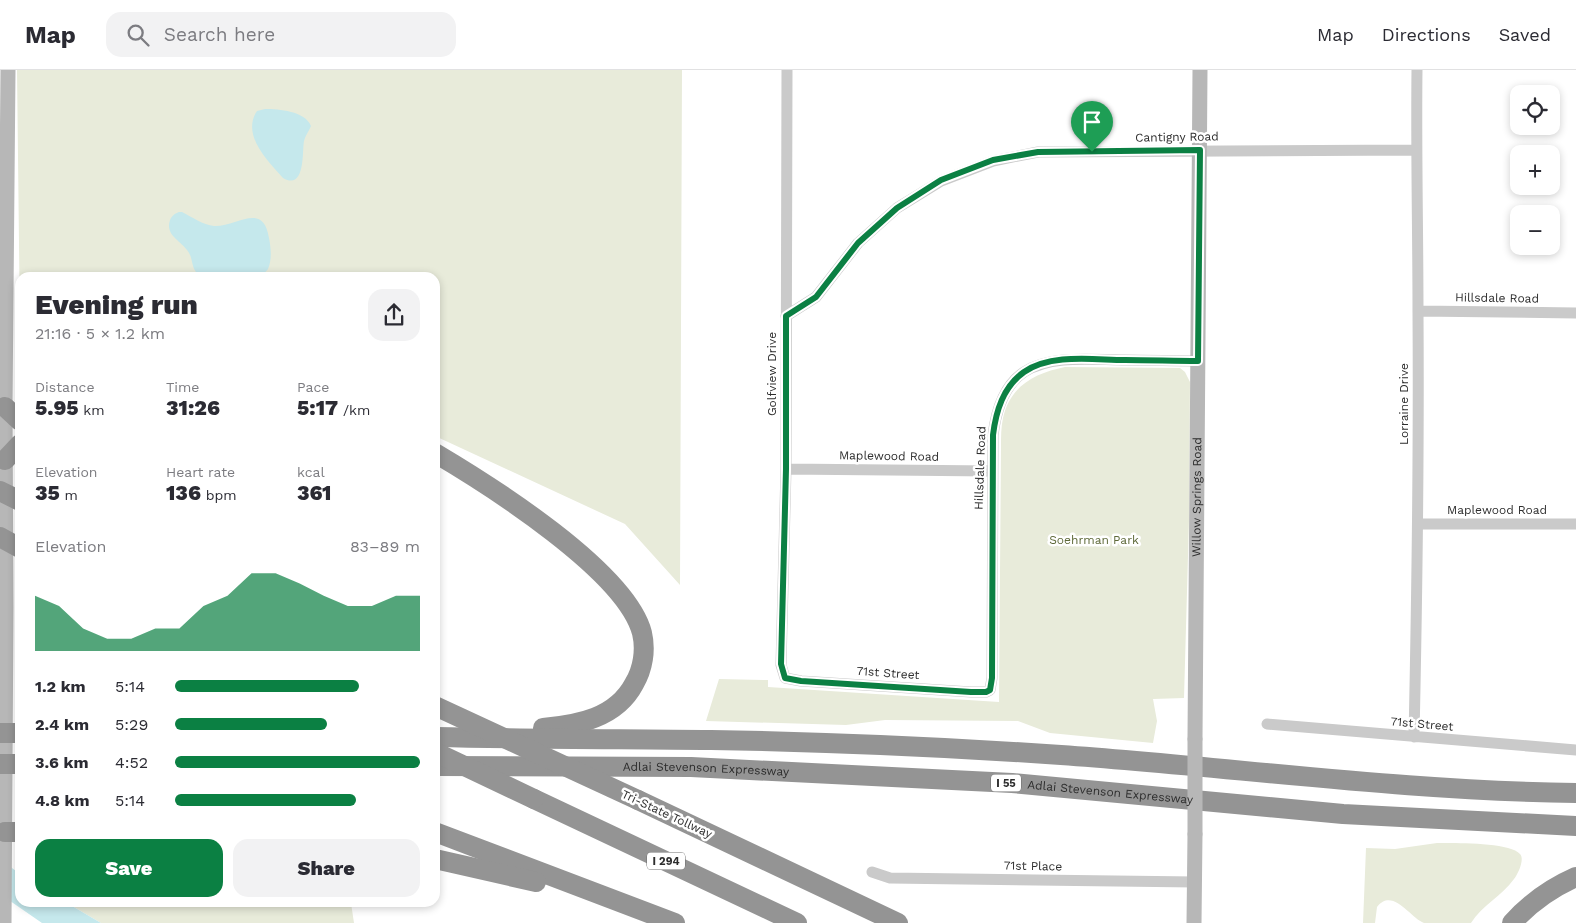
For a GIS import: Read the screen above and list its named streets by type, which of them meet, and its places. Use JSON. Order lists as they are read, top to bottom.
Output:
{
  "streets": {
    "highway": [
      "Adlai Stevenson Expressway",
      "I 55",
      "Tri-State Tollway",
      "I 294"
    ],
    "main road": ["Willow Springs Road"],
    "street": [
      "Cantigny Road",
      "Hillsdale Road",
      "Golfview Drive",
      "Lorraine Drive",
      "Maplewood Road",
      "71st Street",
      "71st Place"
    ]
  },
  "crossings": [
    ["Cantigny Road", "Golfview Drive"],
    ["Cantigny Road", "Lorraine Drive"],
    ["Cantigny Road", "Willow Springs Road"],
    ["Hillsdale Road", "Lorraine Drive"],
    ["Hillsdale Road", "Maplewood Road"],
    ["Hillsdale Road", "Willow Springs Road"],
    ["Hillsdale Road", "71st Street"],
    ["Golfview Drive", "Maplewood Road"],
    ["Golfview Drive", "71st Street"],
    ["Lorraine Drive", "Maplewood Road"],
    ["Lorraine Drive", "71st Street"],
    ["Willow Springs Road", "71st Place"]
  ],
  "parks": ["Soehrman Park"],
  "page": {
    "header": "Map",
    "search": "Search here",
    "nav": ["Map", "Directions", "Saved"],
    "map_buttons": ["+", "−"],
    "heading": ["Evening run", "21:16 · 5 × 1.2 km"],
    "stats": [
      ["Distance", "5.95 km"],
      ["Time", "31:26"],
      ["Pace", "5:17 /km"],
      ["Elevation", "35 m"],
      ["Heart rate", "136 bpm"],
      ["kcal", "361"]
    ],
    "chart": ["Elevation", "83–89 m"],
    "list": [
      {
        "name": "1.2 km",
        "note": "5:14"
      },
      {
        "name": "2.4 km",
        "note": "5:29"
      },
      {
        "name": "3.6 km",
        "note": "4:52"
      },
      {
        "name": "4.8 km",
        "note": "5:14"
      }
    ],
    "buttons": ["Save", "Share"]
  }
}
